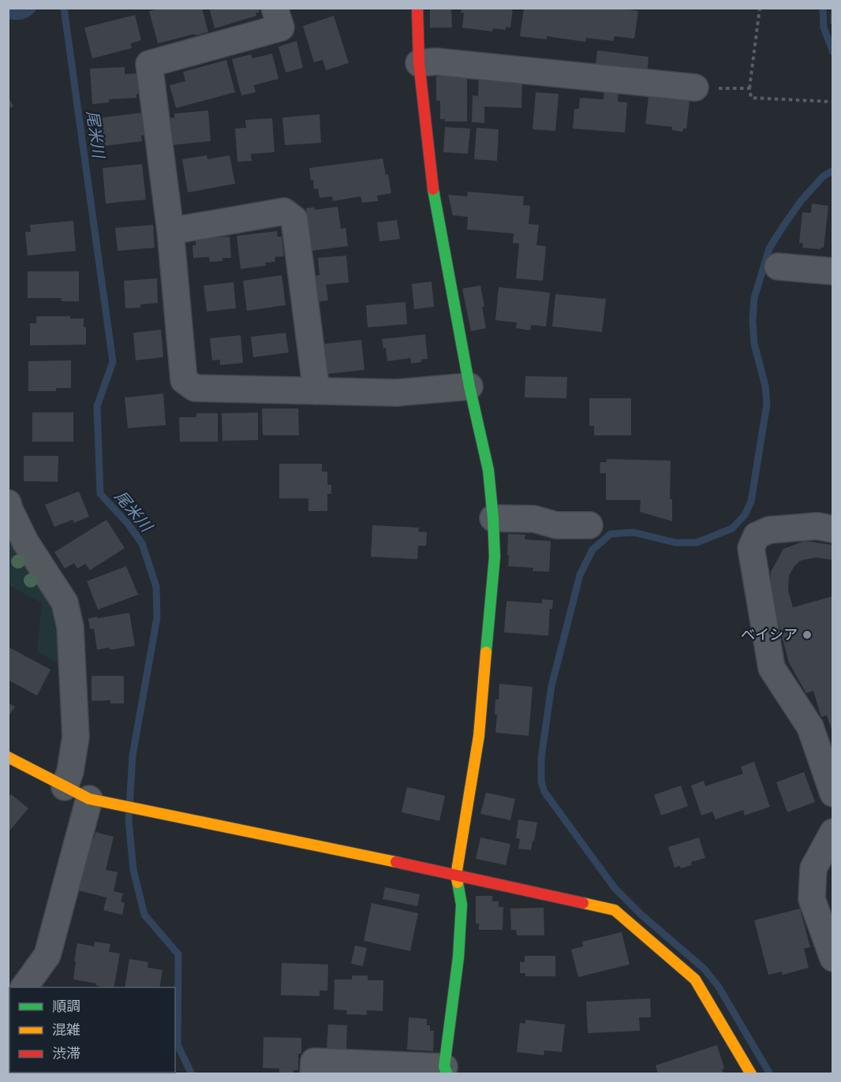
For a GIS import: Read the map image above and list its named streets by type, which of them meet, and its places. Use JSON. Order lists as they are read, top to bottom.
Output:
{
  "water": ["尾米川"],
  "places": ["ベイシア"],
  "legend": ["順調", "混雑", "渋滞"]
}
